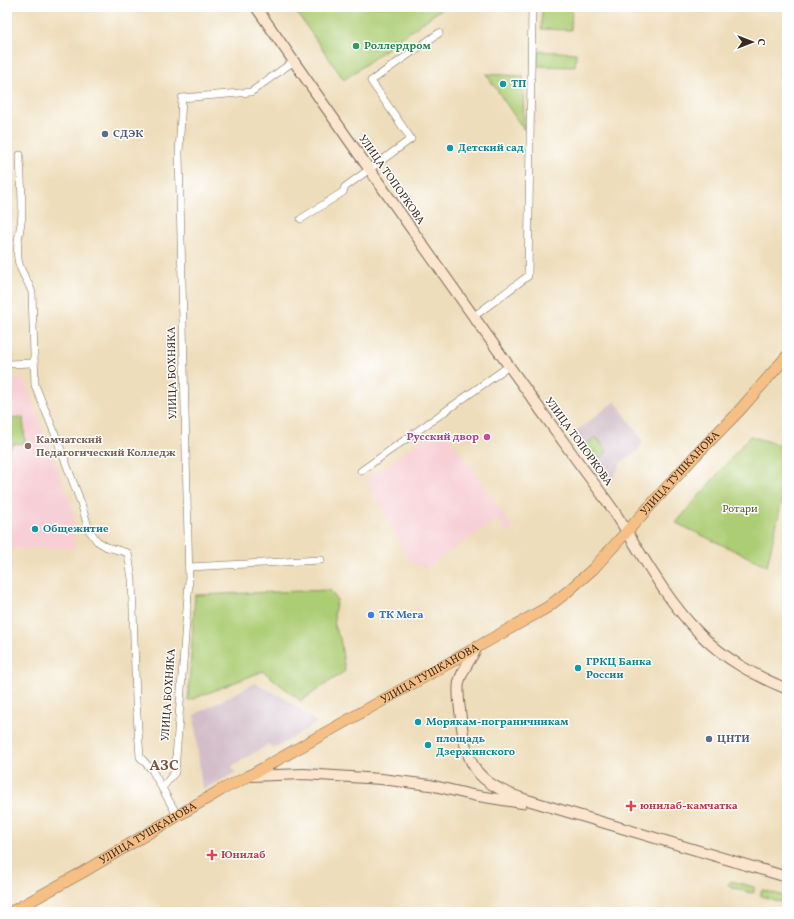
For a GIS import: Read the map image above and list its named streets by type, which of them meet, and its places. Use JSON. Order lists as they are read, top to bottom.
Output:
{
  "streets": {
    "main road": ["УЛИЦА ТОПОРКОВА", "УЛИЦА ТУШКАНОВА"],
    "street": ["УЛИЦА БОХНЯКА"]
  },
  "crossings": [
    ["УЛИЦА ТОПОРКОВА", "УЛИЦА БОХНЯКА"],
    ["УЛИЦА ТОПОРКОВА", "УЛИЦА ТУШКАНОВА"]
  ],
  "districts": ["АЗС"],
  "parks": ["Ротари"],
  "places": {
    "other": [
      "Роллердром",
      "ТП",
      "СДЭК",
      "Детский сад",
      "Русский двор",
      "Камчатский Педагогический Колледж",
      "Общежитие",
      "ТК Мега",
      "ГРКЦ Банка России",
      "Морякам-пограничникам",
      "ЦНТИ",
      "площадь Дзержинского"
    ],
    "health": ["юнилаб-камчатка", "Юнилаб"]
  },
  "north": "right"
}
